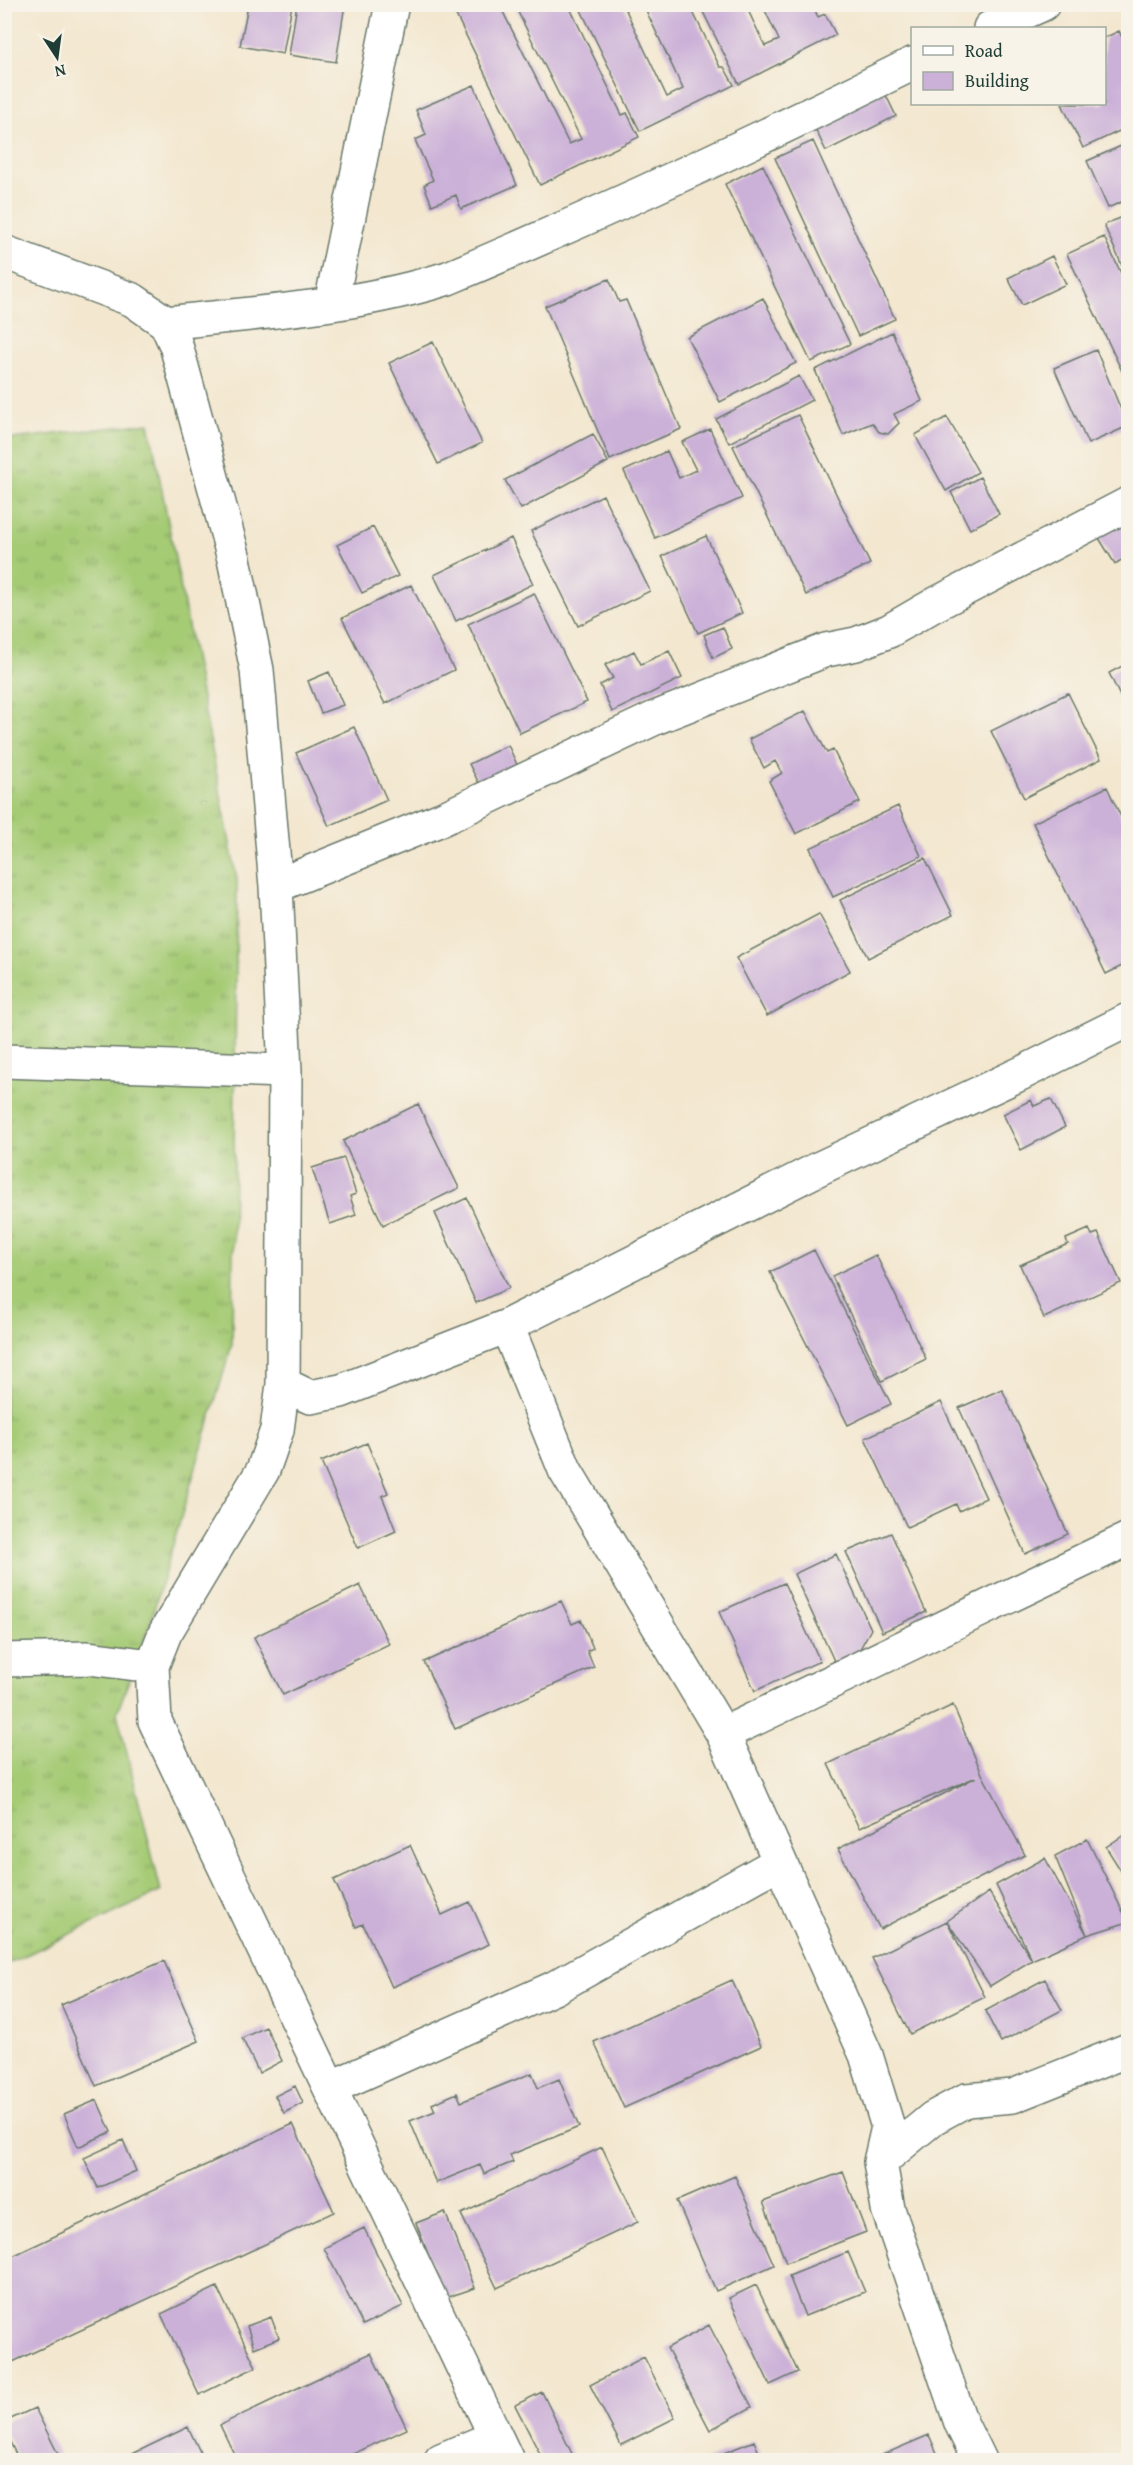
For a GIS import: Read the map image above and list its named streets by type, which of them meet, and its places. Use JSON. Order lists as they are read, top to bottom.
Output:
{
  "legend": ["Road", "Building"],
  "north": "bottom"
}
